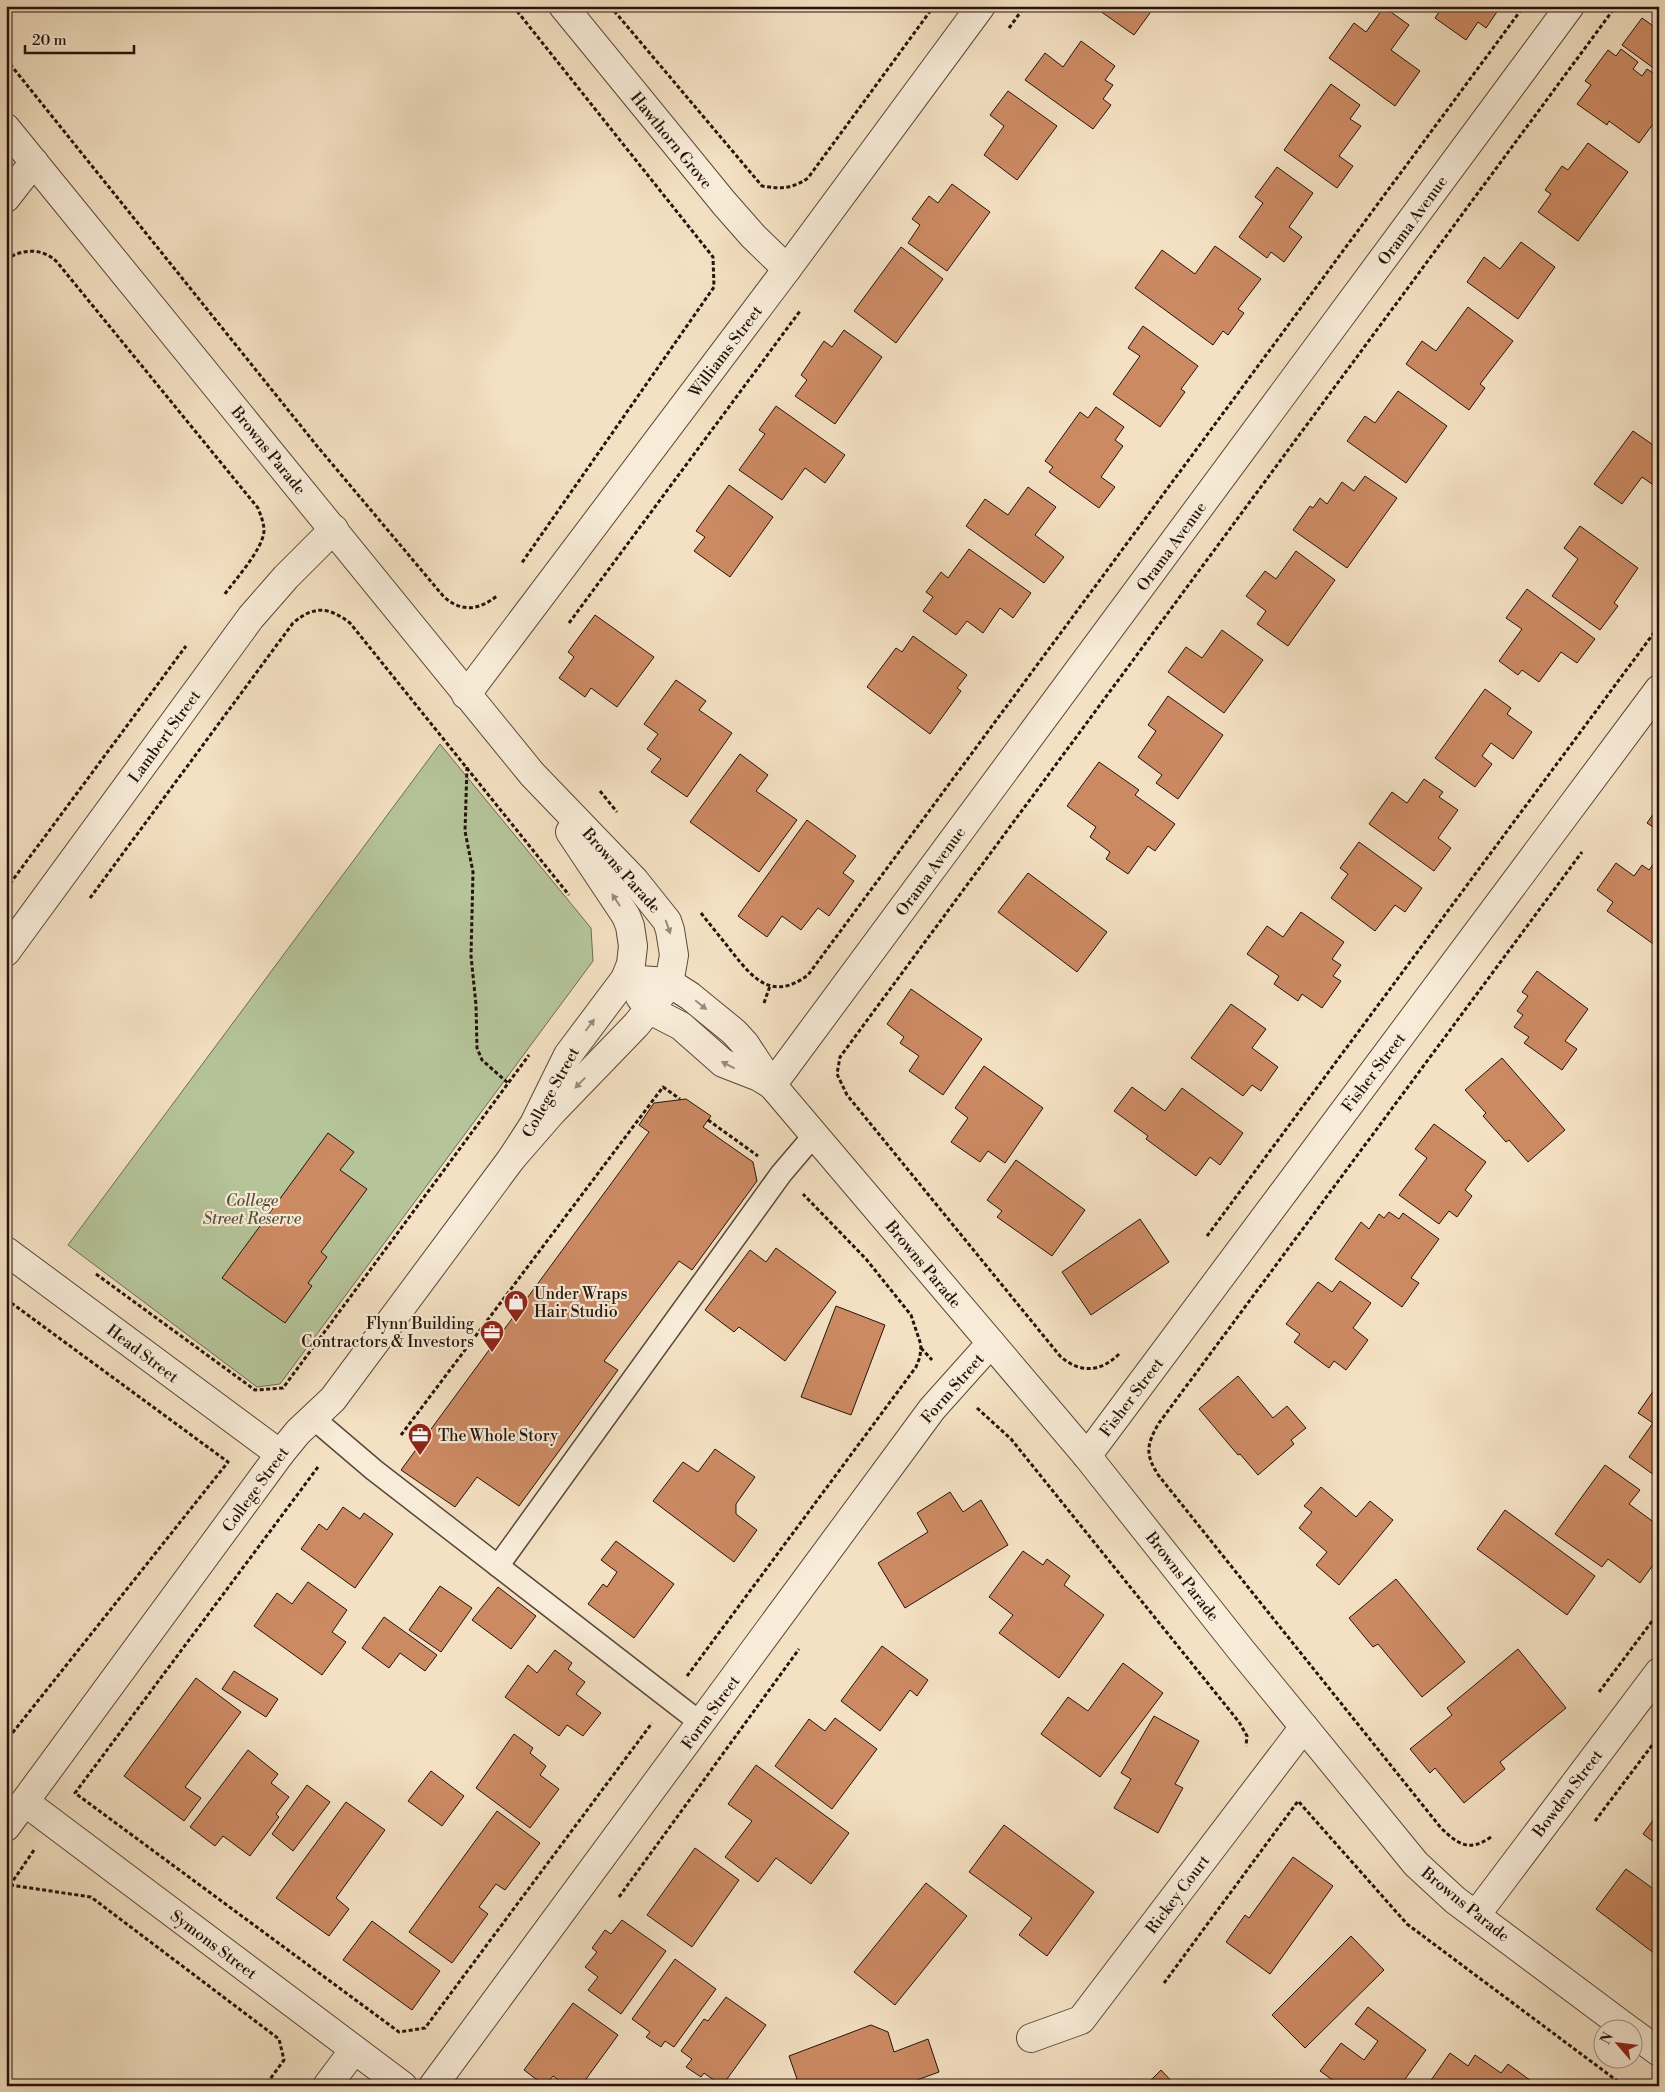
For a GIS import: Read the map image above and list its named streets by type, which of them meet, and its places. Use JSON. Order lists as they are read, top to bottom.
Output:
{
  "streets": {
    "street": [
      "Hawthorn Grove",
      "Orama Avenue",
      "Williams Street",
      "Browns Parade",
      "Lambert Street",
      "Fisher Street",
      "College Street",
      "Head Street",
      "Form Street",
      "Bowden Street",
      "Rickey Court",
      "Symons Street"
    ]
  },
  "crossings": [
    ["Hawthorn Grove", "Williams Street"],
    ["Orama Avenue", "Browns Parade"],
    ["Williams Street", "Browns Parade"],
    ["Browns Parade", "Lambert Street"],
    ["Browns Parade", "Fisher Street"],
    ["Browns Parade", "College Street"],
    ["Browns Parade", "Form Street"],
    ["Browns Parade", "Bowden Street"],
    ["Browns Parade", "Rickey Court"],
    ["College Street", "Head Street"],
    ["College Street", "Symons Street"]
  ],
  "parks": ["College Street Reserve"],
  "places": {
    "shop": ["Under Wraps Hair Studio"],
    "office": ["Flynn Building Contractors & Investors", "The Whole Story"]
  },
  "scale_bar": "20 m",
  "north": "top left"
}
